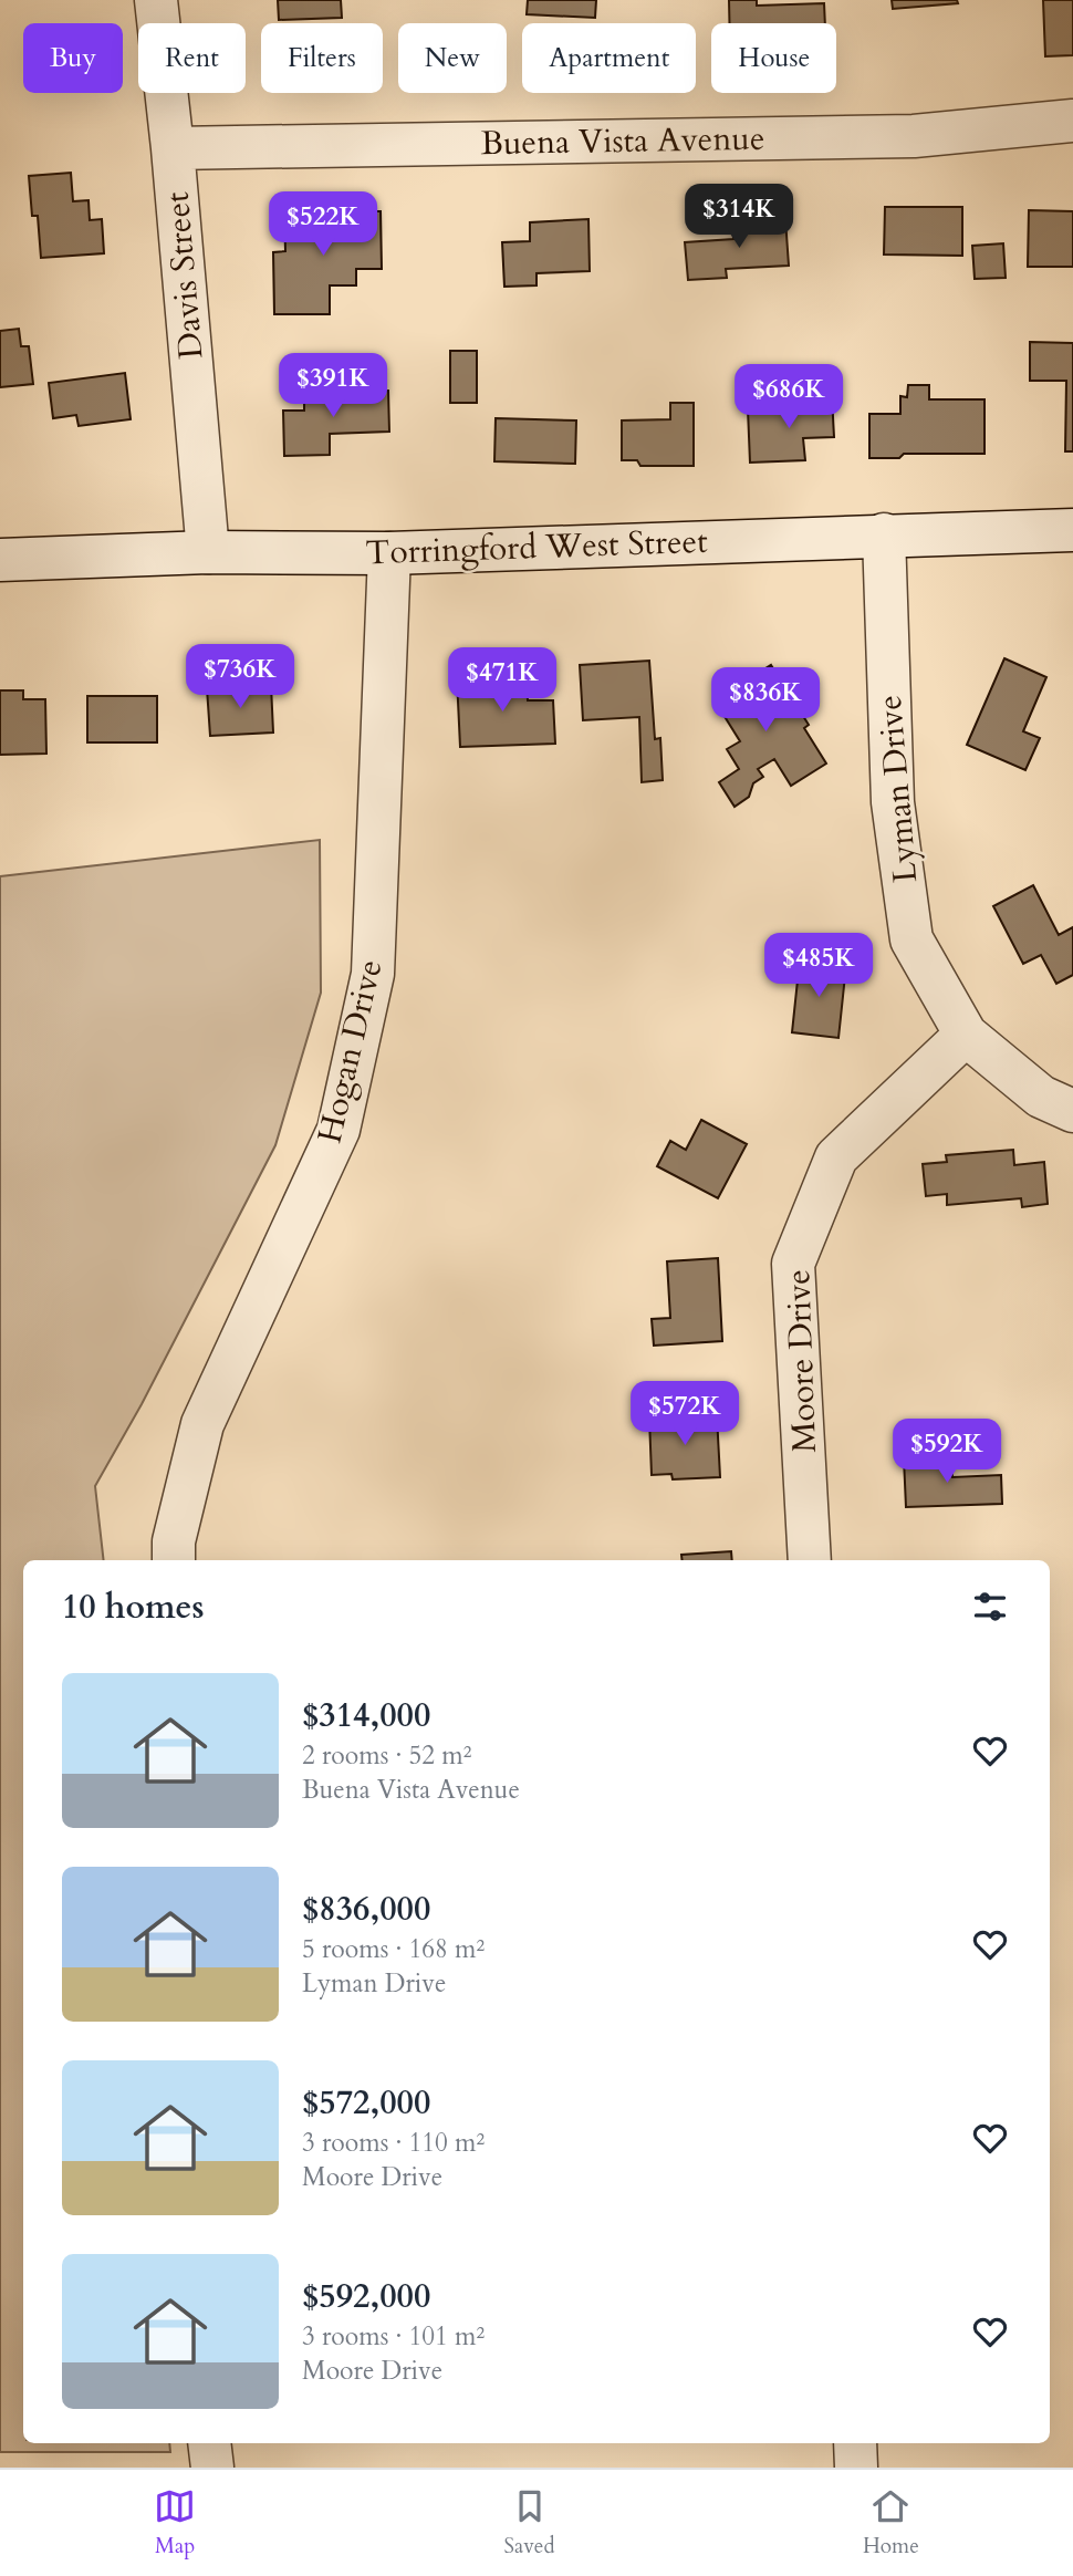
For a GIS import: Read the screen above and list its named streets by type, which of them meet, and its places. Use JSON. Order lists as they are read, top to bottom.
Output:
{
  "streets": {
    "street": [
      "Buena Vista Avenue",
      "Davis Street",
      "Torringford West Street",
      "Lyman Drive",
      "Hogan Drive",
      "Moore Drive"
    ]
  },
  "crossings": [
    ["Buena Vista Avenue", "Davis Street"],
    ["Davis Street", "Torringford West Street"],
    ["Torringford West Street", "Lyman Drive"],
    ["Torringford West Street", "Hogan Drive"],
    ["Lyman Drive", "Moore Drive"]
  ],
  "page": {
    "chip": [
      "Buy",
      "Rent",
      "Filters",
      "New",
      "Apartment",
      "House"
    ],
    "price": [
      "$314K",
      "$522K",
      "$391K",
      "$686K",
      "$736K",
      "$471K",
      "$836K",
      "$485K",
      "$572K",
      "$592K"
    ],
    "heading": "10 homes",
    "list": [
      {
        "name": "$314,000",
        "note": "2 rooms · 52 m² · Buena Vista Avenue"
      },
      {
        "name": "$836,000",
        "note": "5 rooms · 168 m² · Lyman Drive"
      },
      {
        "name": "$572,000",
        "note": "3 rooms · 110 m² · Moore Drive"
      },
      {
        "name": "$592,000",
        "note": "3 rooms · 101 m² · Moore Drive"
      }
    ],
    "tabs": ["Map", "Saved", "Home"]
  }
}
